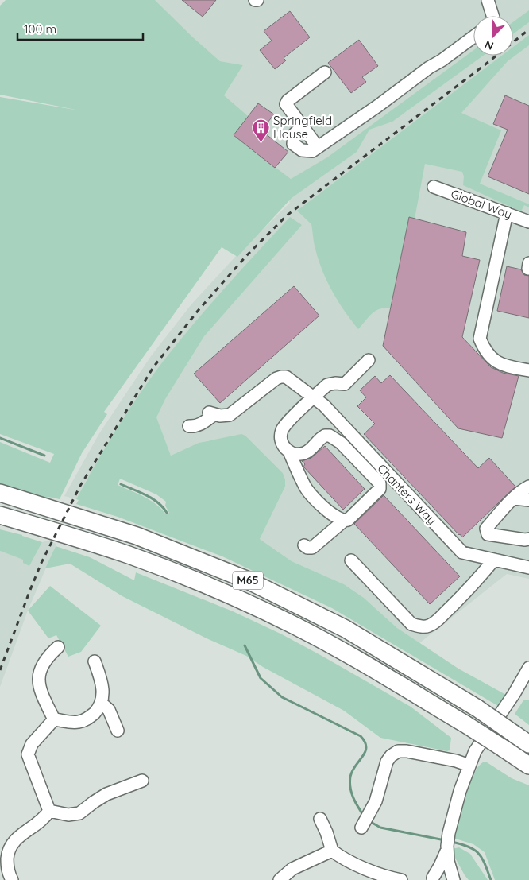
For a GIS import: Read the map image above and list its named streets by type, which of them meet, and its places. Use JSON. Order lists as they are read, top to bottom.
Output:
{
  "streets": {
    "highway": ["M65"],
    "street": ["Global Way", "Chanters Way"]
  },
  "places": {
    "building": ["Springfield House"]
  },
  "scale_bar": "100 m",
  "north": "bottom left"
}
